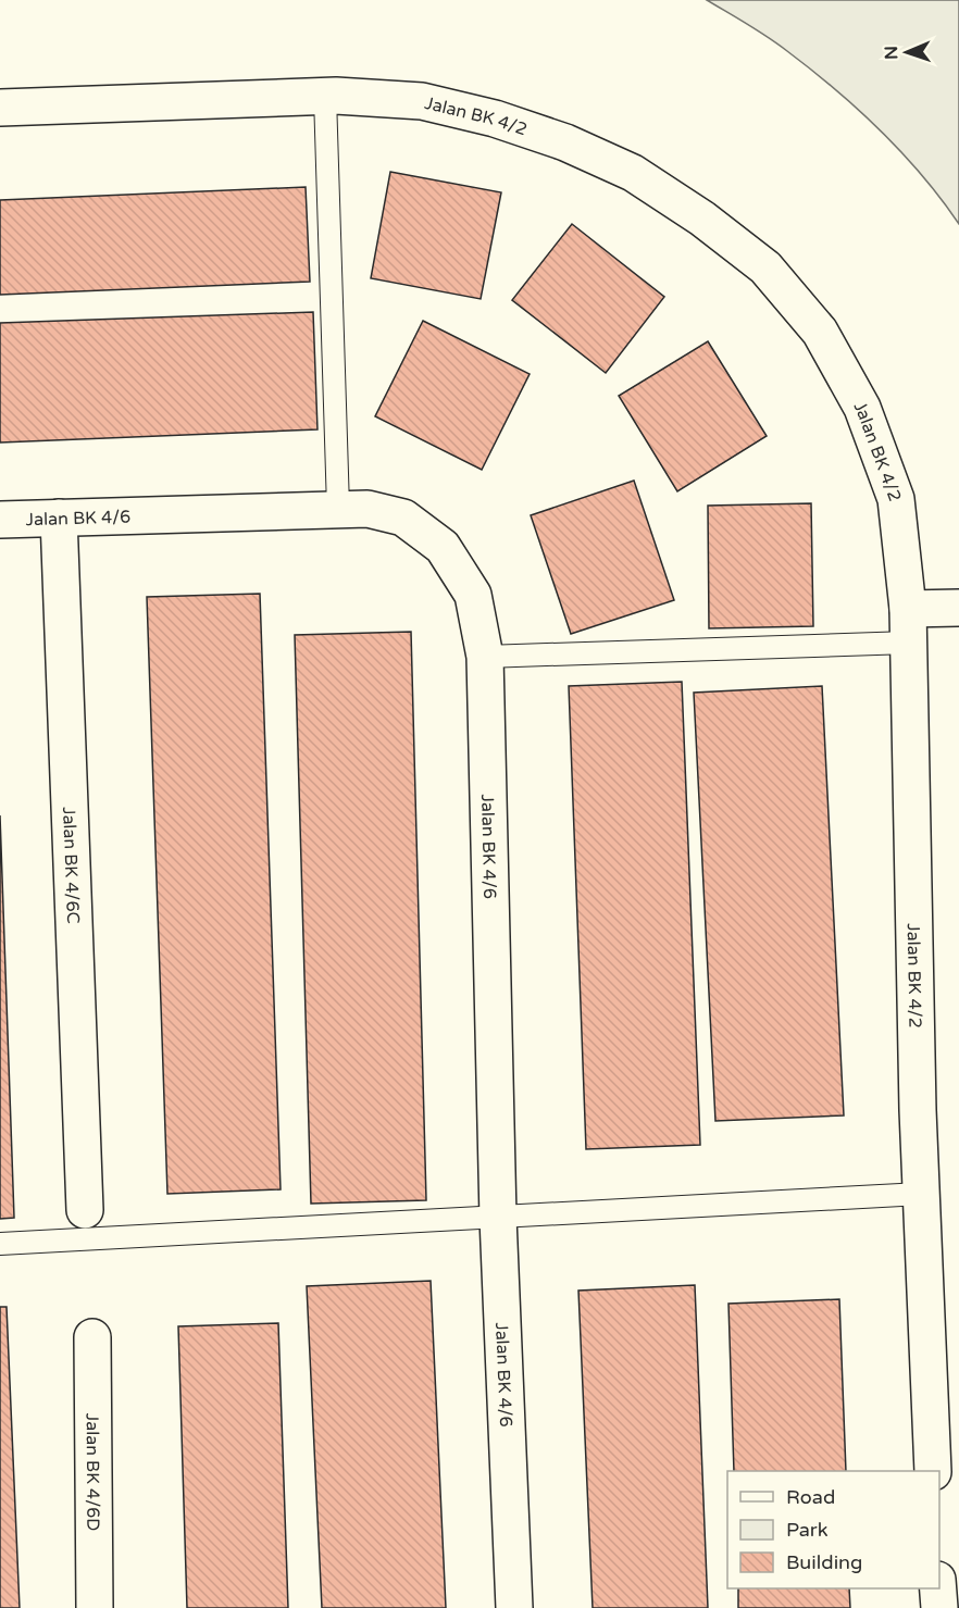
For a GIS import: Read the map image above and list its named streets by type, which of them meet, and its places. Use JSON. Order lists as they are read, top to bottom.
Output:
{
  "streets": {
    "street": [
      "Jalan BK 4/2",
      "Jalan BK 4/6",
      "Jalan BK 4/6C",
      "Jalan BK 4/6D"
    ]
  },
  "crossings": [
    ["Jalan BK 4/6", "Jalan BK 4/6C"]
  ],
  "legend": ["Road", "Park", "Building"],
  "north": "left"
}
